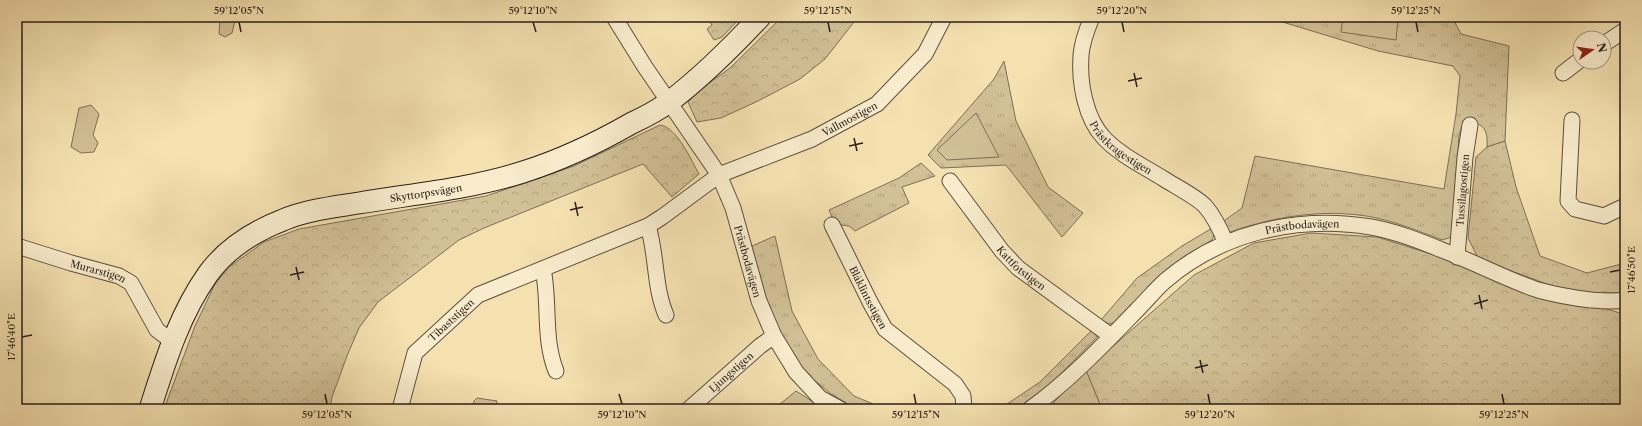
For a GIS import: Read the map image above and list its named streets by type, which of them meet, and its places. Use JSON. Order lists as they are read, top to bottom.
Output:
{
  "streets": {
    "street": [
      "Vallmostigen",
      "Prästkragestigen",
      "Tussilagostigen",
      "Skyttorpsvägen",
      "Prästbodavägen",
      "Kattfotstigen",
      "Murarstigen",
      "Blåklintsstigen",
      "Tibaststigen",
      "Ljungstigen"
    ]
  },
  "crossings": [
    ["Vallmostigen", "Prästbodavägen"],
    ["Vallmostigen", "Tibaststigen"],
    ["Prästkragestigen", "Prästbodavägen"],
    ["Tussilagostigen", "Prästbodavägen"],
    ["Skyttorpsvägen", "Prästbodavägen"],
    ["Skyttorpsvägen", "Murarstigen"],
    ["Prästbodavägen", "Kattfotstigen"],
    ["Prästbodavägen", "Tibaststigen"],
    ["Prästbodavägen", "Ljungstigen"]
  ],
  "north": "right",
  "coordinates": [
    "59°12'05\"N",
    "59°12'10\"N",
    "59°12'15\"N",
    "59°12'20\"N",
    "59°12'25\"N",
    "17°46'50\"E",
    "17°46'40\"E"
  ]
}
